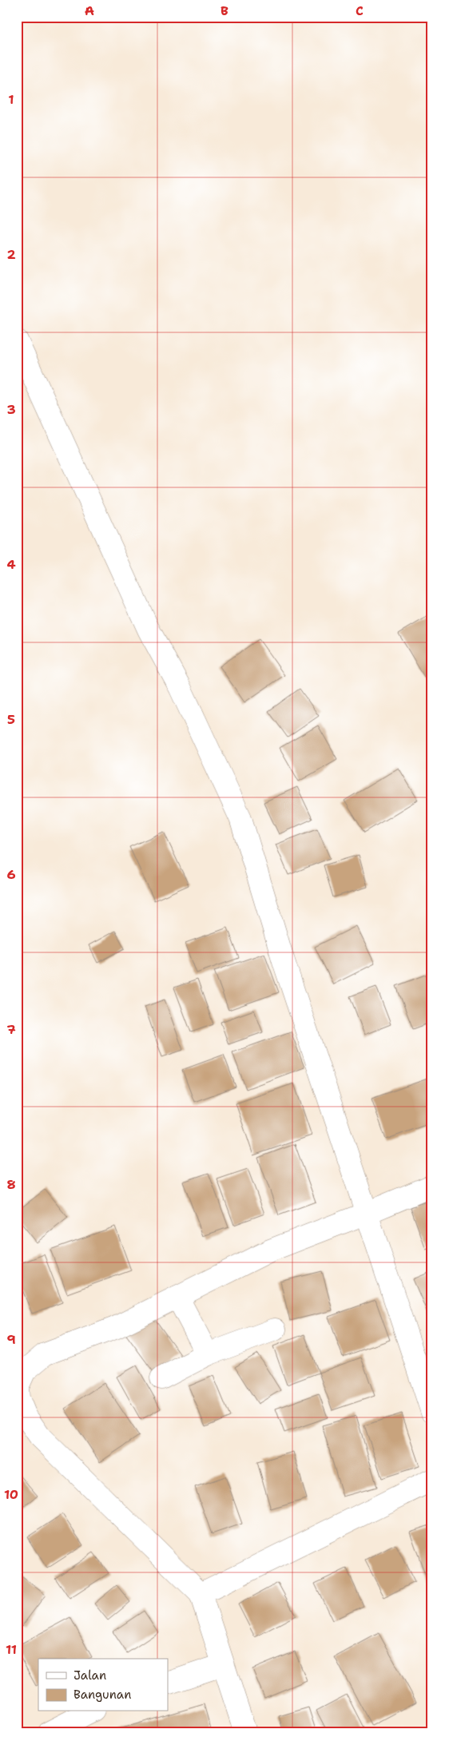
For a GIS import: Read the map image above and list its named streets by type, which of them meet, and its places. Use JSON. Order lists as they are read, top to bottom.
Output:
{
  "legend": ["Jalan", "Bangunan"],
  "grid": {
    "columns": ["A", "B", "C"],
    "rows": [
      "1",
      "2",
      "3",
      "4",
      "5",
      "6",
      "7",
      "8",
      "9",
      "10",
      "11"
    ]
  }
}
